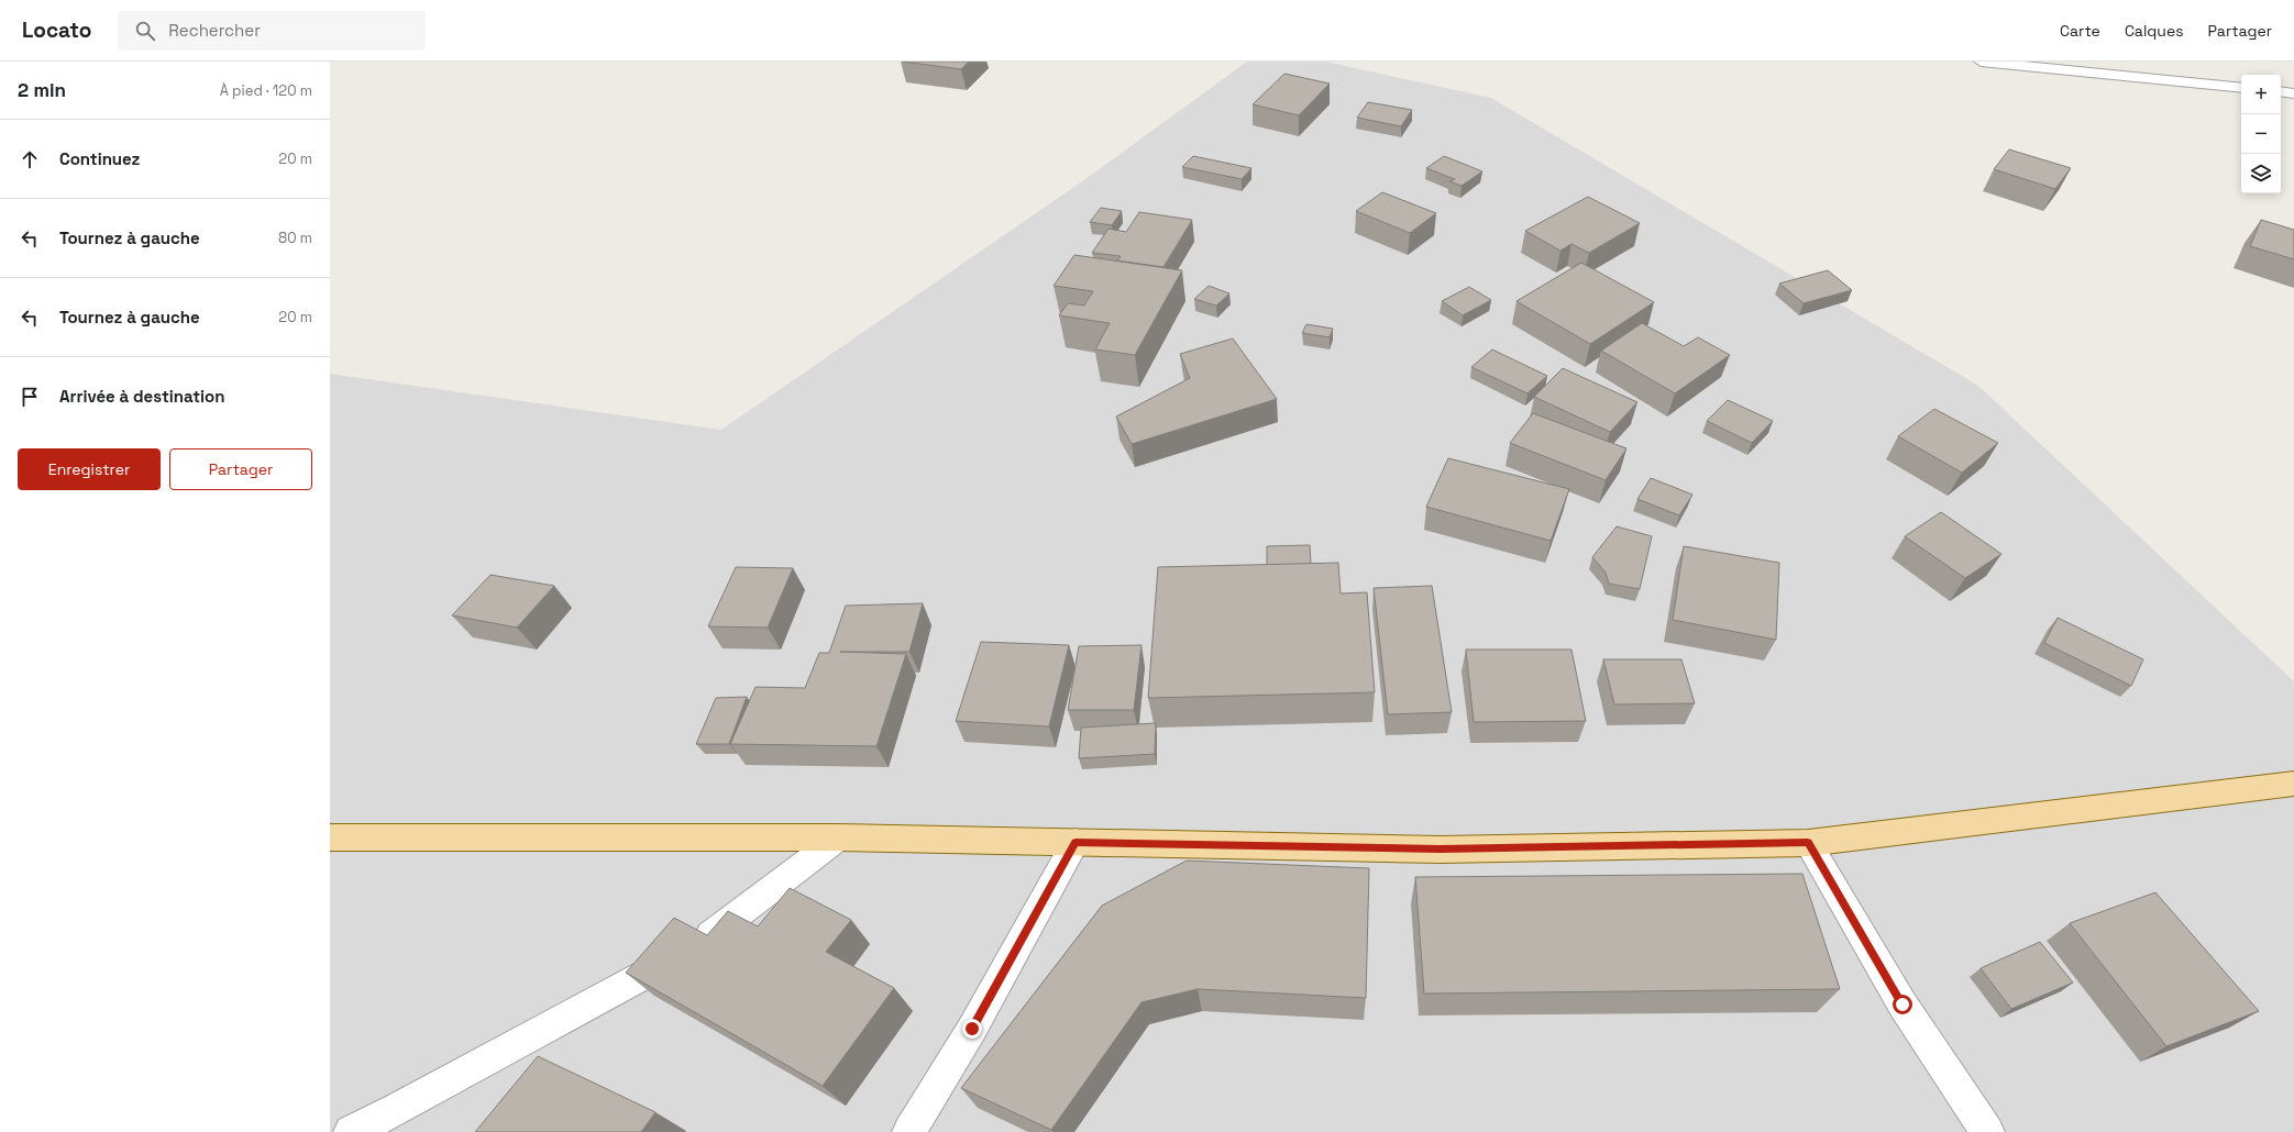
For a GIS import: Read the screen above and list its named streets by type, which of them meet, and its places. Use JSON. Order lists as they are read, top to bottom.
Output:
{
  "page": {
    "header": "Locato",
    "search": "Rechercher",
    "nav": ["Carte", "Calques", "Partager"],
    "heading": ["2 min", "À pied · 120 m"],
    "map_buttons": ["+", "−"],
    "list": [
      ["Continuez", "20 m"],
      ["Tournez à gauche", "80 m"],
      ["Tournez à gauche", "20 m"],
      "Arrivée à destination"
    ],
    "buttons": ["Enregistrer", "Partager"]
  }
}
